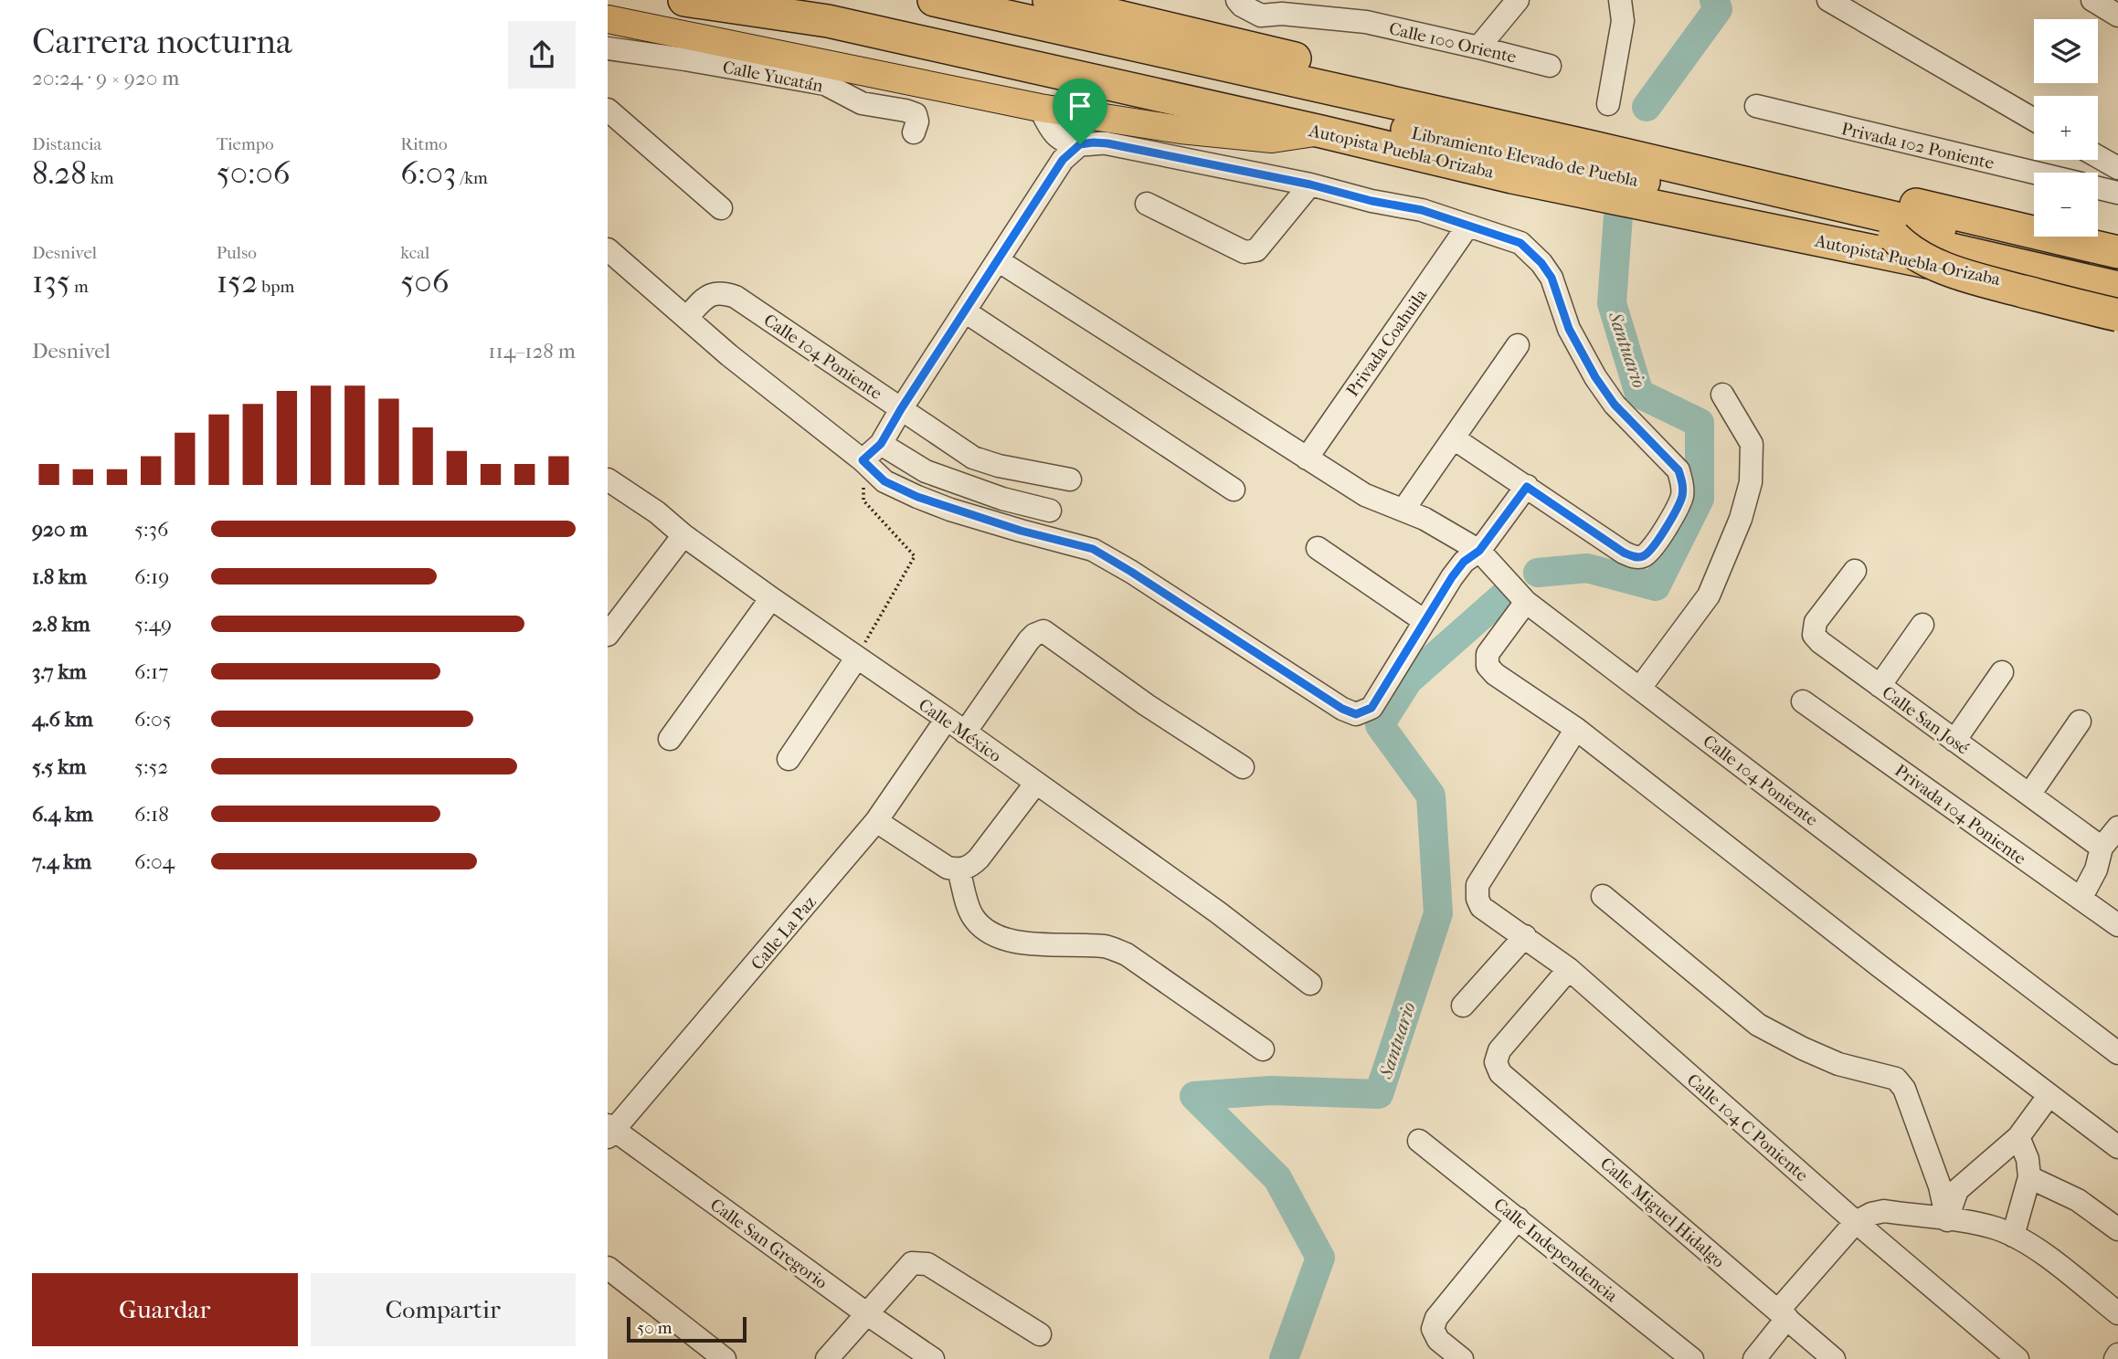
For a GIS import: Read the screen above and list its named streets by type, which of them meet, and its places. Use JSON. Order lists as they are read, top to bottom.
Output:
{
  "streets": {
    "highway": ["Autopista Puebla-Orizaba", "Libramiento Elevado de Puebla"],
    "street": [
      "Calle 100 Oriente",
      "Calle Yucatán",
      "Privada 102 Poniente",
      "Privada Coahuila",
      "Calle 104 Poniente",
      "Calle San José",
      "Calle México",
      "Privada 104 Poniente",
      "Calle La Paz",
      "Calle 104 C Poniente",
      "Calle Miguel Hidalgo",
      "Calle San Gregorio",
      "Calle Independencia"
    ]
  },
  "crossings": [
    ["Privada Coahuila", "Calle 104 Poniente"],
    ["Calle México", "Calle La Paz"],
    ["Calle La Paz", "Calle San Gregorio"],
    ["Calle 104 C Poniente", "Calle Miguel Hidalgo"]
  ],
  "water": ["Santuario"],
  "scale_bar": "50 m",
  "page": {
    "heading": ["Carrera nocturna", "20:24 · 9 × 920 m"],
    "map_buttons": ["+", "−"],
    "stats": [
      ["Distancia", "8.28 km"],
      ["Tiempo", "50:06"],
      ["Ritmo", "6:03 /km"],
      ["Desnivel", "135 m"],
      ["Pulso", "152 bpm"],
      ["kcal", "506"]
    ],
    "chart": ["Desnivel", "114–128 m"],
    "list": [
      {
        "name": "920 m",
        "note": "5:36"
      },
      {
        "name": "1.8 km",
        "note": "6:19"
      },
      {
        "name": "2.8 km",
        "note": "5:49"
      },
      {
        "name": "3.7 km",
        "note": "6:17"
      },
      {
        "name": "4.6 km",
        "note": "6:05"
      },
      {
        "name": "5.5 km",
        "note": "5:52"
      },
      {
        "name": "6.4 km",
        "note": "6:18"
      },
      {
        "name": "7.4 km",
        "note": "6:04"
      }
    ],
    "buttons": ["Guardar", "Compartir"],
    "scale": "50 m"
  }
}
